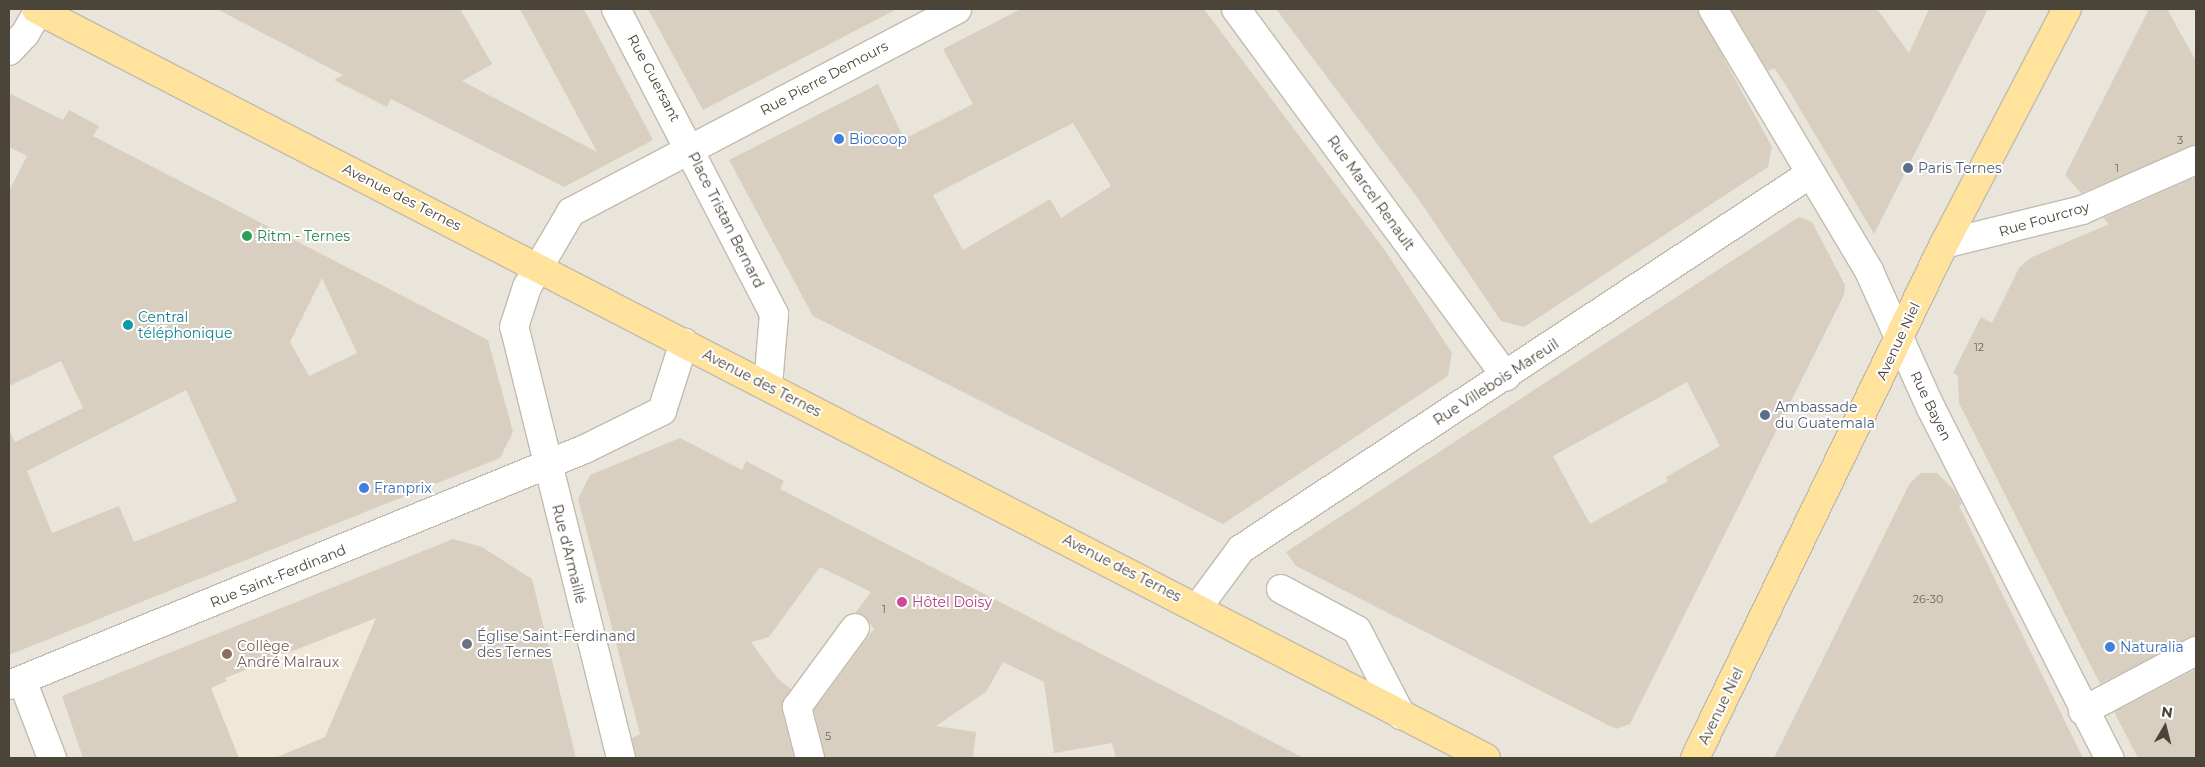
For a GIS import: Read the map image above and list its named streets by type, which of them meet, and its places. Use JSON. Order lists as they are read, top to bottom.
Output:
{
  "streets": {
    "main road": ["Avenue des Ternes", "Avenue Niel"],
    "street": [
      "Rue Guersant",
      "Rue Pierre Demours",
      "Rue Marcel Renault",
      "Rue Fourcroy",
      "Place Tristan Bernard",
      "Rue Villebois Mareuil",
      "Rue Bayen",
      "Rue d'Armaillé",
      "Rue Saint-Ferdinand"
    ]
  },
  "crossings": [
    ["Rue Guersant", "Rue Pierre Demours"],
    ["Rue Guersant", "Place Tristan Bernard"],
    ["Rue Pierre Demours", "Place Tristan Bernard"],
    ["Rue Marcel Renault", "Rue Villebois Mareuil"],
    ["Avenue des Ternes", "Place Tristan Bernard"],
    ["Avenue des Ternes", "Rue Villebois Mareuil"],
    ["Rue Fourcroy", "Avenue Niel"],
    ["Place Tristan Bernard", "Rue d'Armaillé"],
    ["Place Tristan Bernard", "Rue Saint-Ferdinand"],
    ["Avenue Niel", "Rue Bayen"],
    ["Rue Villebois Mareuil", "Rue Bayen"],
    ["Rue d'Armaillé", "Rue Saint-Ferdinand"]
  ],
  "places": [
    "Biocoop",
    "Paris Ternes",
    "Ritm - Ternes",
    "Central téléphonique",
    "Ambassade du Guatemala",
    "Franprix",
    "Hôtel Doisy",
    "Église Saint-Ferdinand des Ternes",
    "Naturalia",
    "Collège André Malraux"
  ],
  "house_numbers": [
    "3",
    "1",
    "12",
    "26-30",
    "1",
    "5"
  ],
  "north": "top"
}
